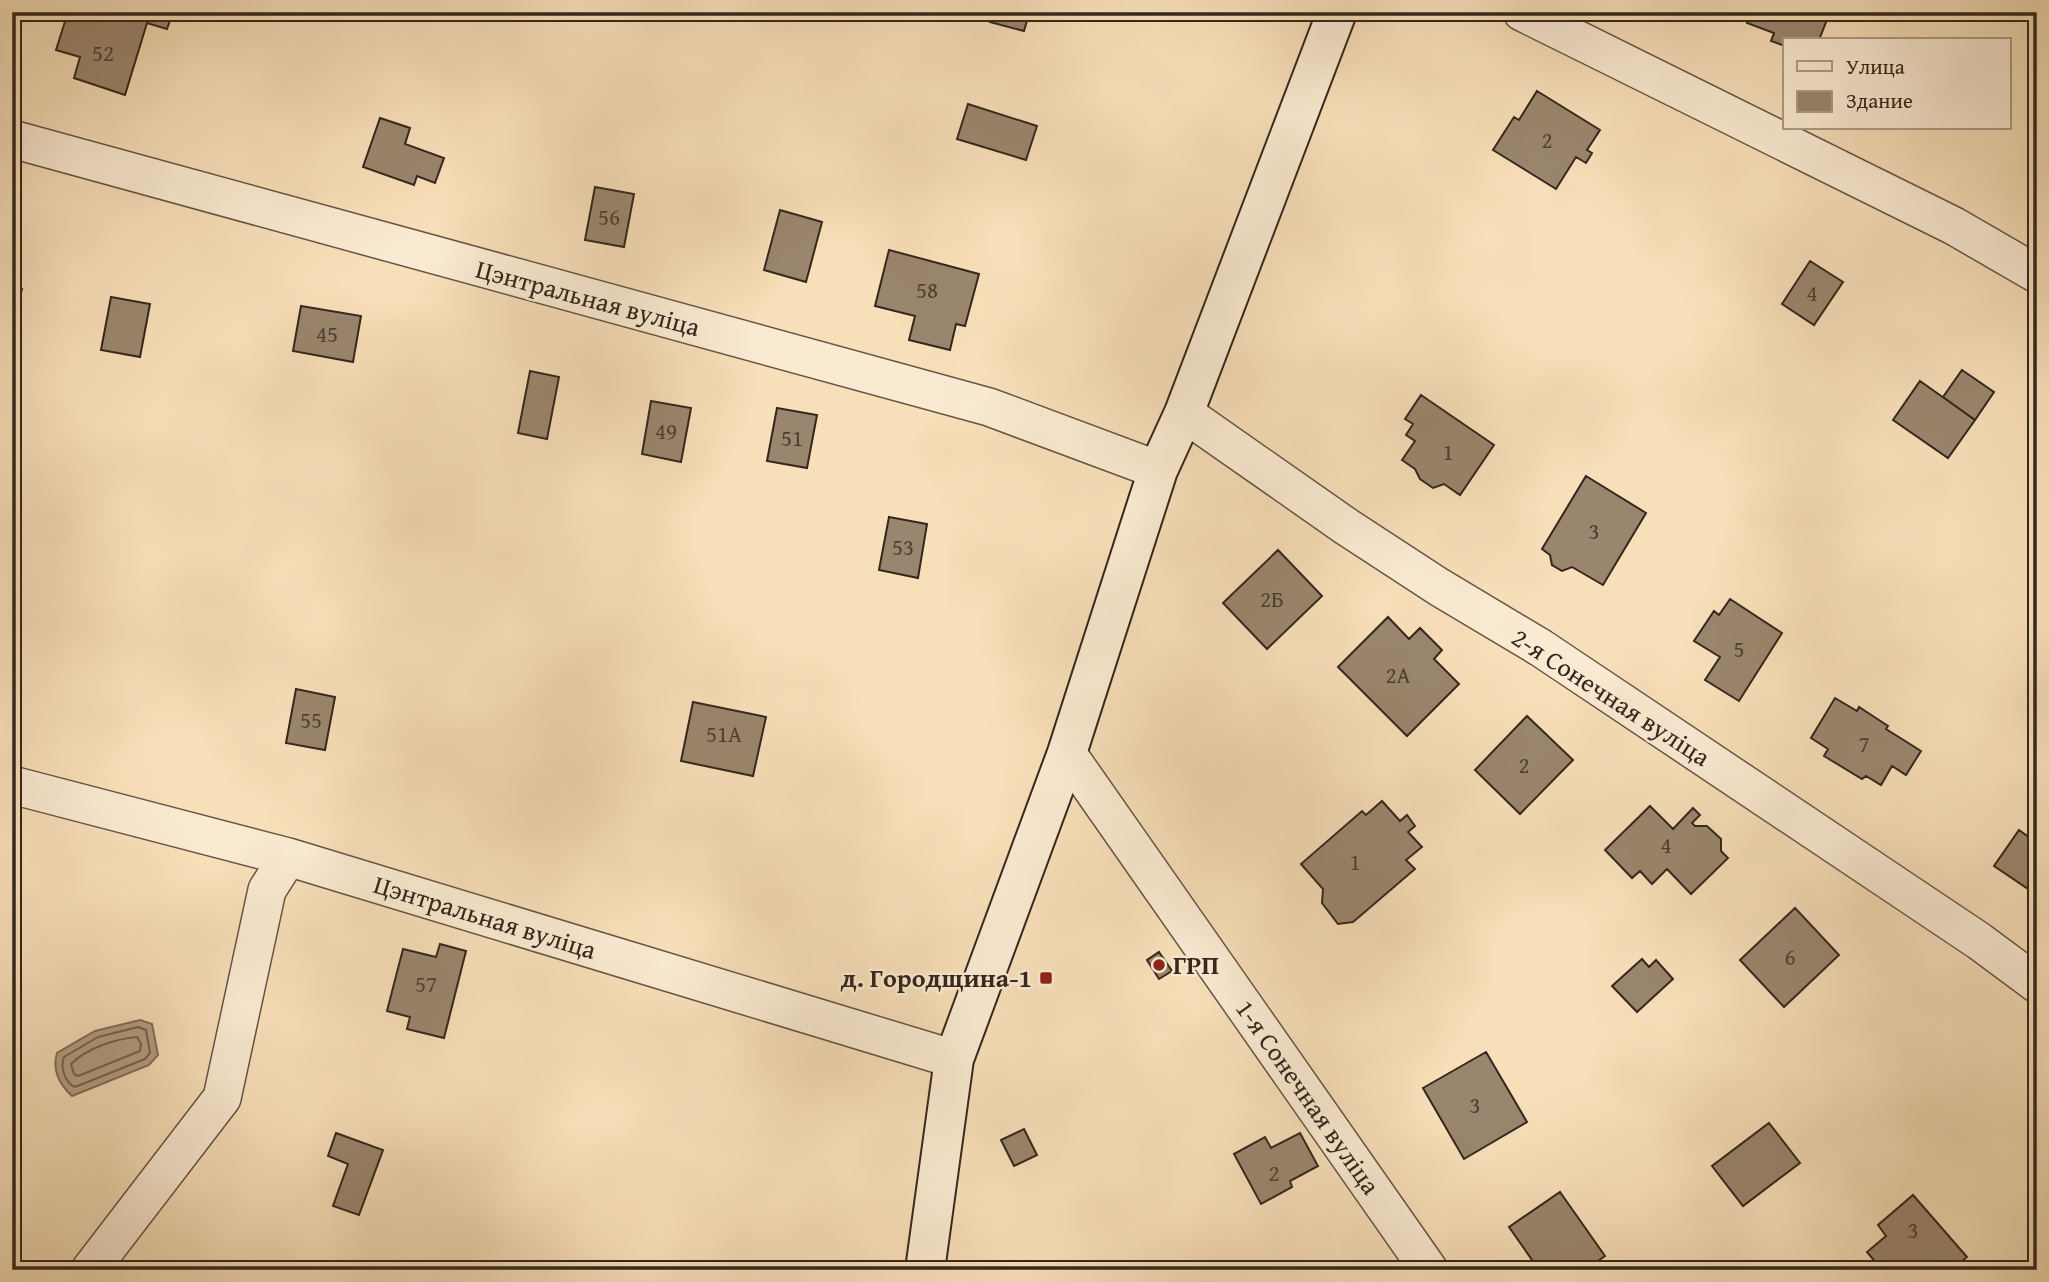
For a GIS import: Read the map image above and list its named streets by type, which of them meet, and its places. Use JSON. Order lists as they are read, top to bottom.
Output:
{
  "streets": {
    "street": ["Цэнтральная вуліца", "2-я Сонечная вуліца", "1-я Сонечная вуліца"]
  },
  "places": {
    "other": ["ГРП"],
    "transit": ["д. Городщина-1"]
  },
  "house_numbers": [
    "52",
    "2",
    "56",
    "58",
    "4",
    "45",
    "49",
    "51",
    "1",
    "3",
    "53",
    "2Б",
    "5",
    "2А",
    "55",
    "51А",
    "7",
    "2",
    "4",
    "1",
    "6",
    "57",
    "3",
    "2",
    "3"
  ],
  "legend": ["Улица", "Здание"]
}
